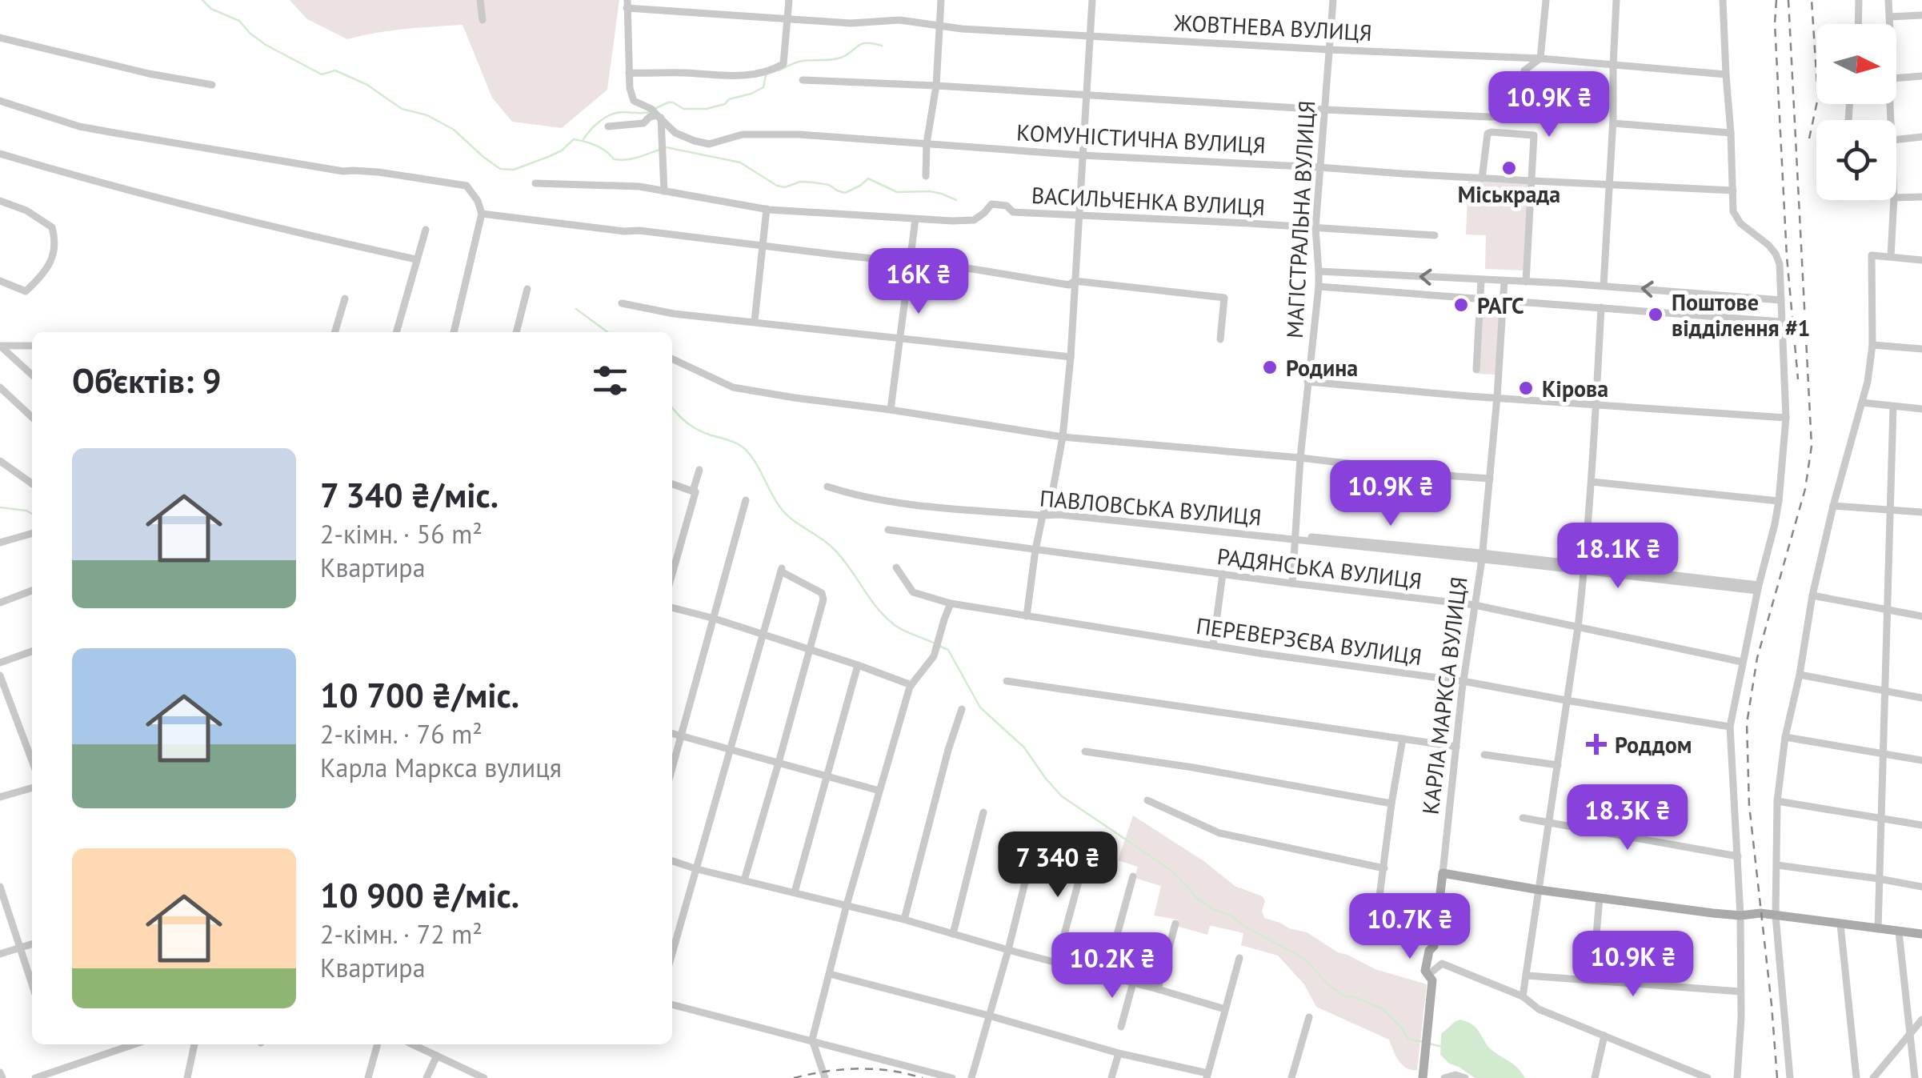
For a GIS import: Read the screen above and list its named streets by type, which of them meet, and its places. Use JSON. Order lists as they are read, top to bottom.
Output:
{
  "streets": {
    "main road": ["КАРЛА МАРКСА ВУЛИЦЯ"],
    "street": [
      "ЖОВТНЕВА ВУЛИЦЯ",
      "КОМУНІСТИЧНА ВУЛИЦЯ",
      "ВАСИЛЬЧЕНКА ВУЛИЦЯ",
      "МАГІСТРАЛЬНА ВУЛИЦЯ",
      "ПАВЛОВСЬКА ВУЛИЦЯ",
      "РАДЯНСЬКА ВУЛИЦЯ",
      "ПЕРЕВЕРЗЄВА ВУЛИЦЯ"
    ]
  },
  "crossings": [
    ["ЖОВТНЕВА ВУЛИЦЯ", "МАГІСТРАЛЬНА ВУЛИЦЯ"],
    ["КОМУНІСТИЧНА ВУЛИЦЯ", "МАГІСТРАЛЬНА ВУЛИЦЯ"],
    ["ВАСИЛЬЧЕНКА ВУЛИЦЯ", "МАГІСТРАЛЬНА ВУЛИЦЯ"],
    ["МАГІСТРАЛЬНА ВУЛИЦЯ", "ПАВЛОВСЬКА ВУЛИЦЯ"],
    ["МАГІСТРАЛЬНА ВУЛИЦЯ", "РАДЯНСЬКА ВУЛИЦЯ"],
    ["ПАВЛОВСЬКА ВУЛИЦЯ", "КАРЛА МАРКСА ВУЛИЦЯ"],
    ["РАДЯНСЬКА ВУЛИЦЯ", "КАРЛА МАРКСА ВУЛИЦЯ"],
    ["ПЕРЕВЕРЗЄВА ВУЛИЦЯ", "КАРЛА МАРКСА ВУЛИЦЯ"]
  ],
  "places": {
    "other": [
      "Міськрада",
      "РАГС",
      "Поштове відділення #1",
      "Родина",
      "Кірова"
    ],
    "health": ["Роддом"]
  },
  "north": "right",
  "page": {
    "price": [
      "10.9K ₴",
      "16K ₴",
      "10.9K ₴",
      "18.1K ₴",
      "18.3K ₴",
      "7 340 ₴",
      "10.7K ₴",
      "10.9K ₴",
      "10.2K ₴"
    ],
    "heading": "Об’єктів: 9",
    "list": [
      {
        "name": "7 340 ₴/міс.",
        "note": "2-кімн. · 56 m² · Квартира"
      },
      {
        "name": "10 700 ₴/міс.",
        "note": "2-кімн. · 76 m² · Карла Маркса вулиця"
      },
      {
        "name": "10 900 ₴/міс.",
        "note": "2-кімн. · 72 m² · Квартира"
      }
    ]
  }
}
